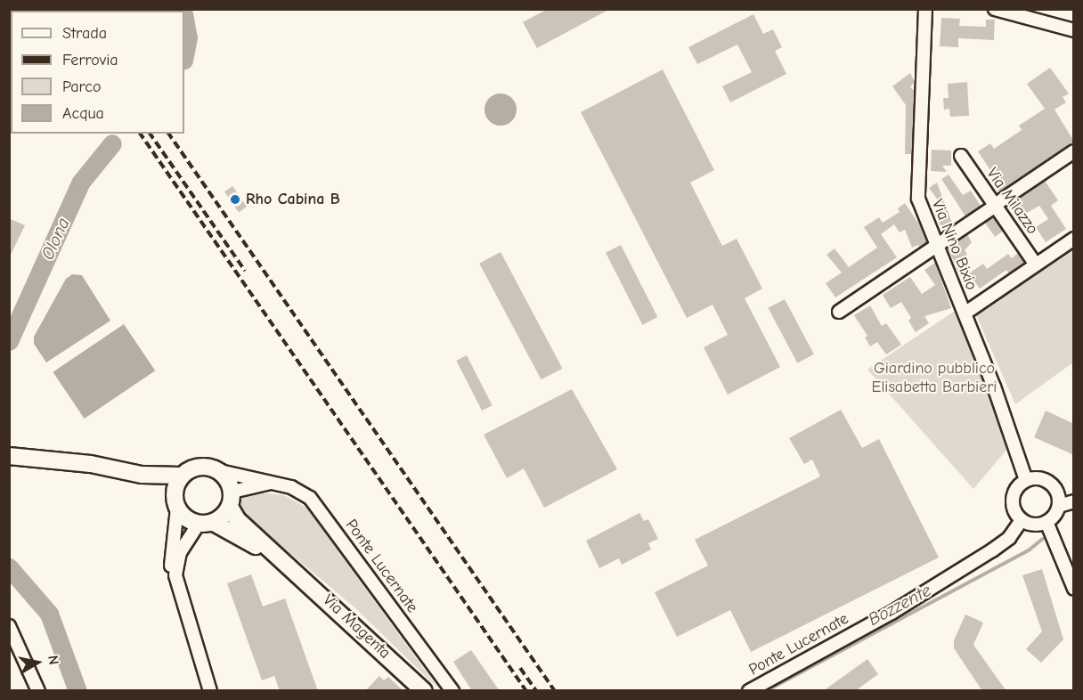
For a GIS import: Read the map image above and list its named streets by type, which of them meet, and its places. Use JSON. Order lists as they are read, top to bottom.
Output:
{
  "streets": {
    "street": [
      "Via Milazzo",
      "Via Nino Bixio",
      "Ponte Lucernate",
      "Via Magenta"
    ]
  },
  "crossings": [
    ["Via Nino Bixio", "Ponte Lucernate"],
    ["Ponte Lucernate", "Via Magenta"]
  ],
  "water": ["Olona", "Bozzente"],
  "parks": ["Giardino pubblico Elisabetta Barbieri"],
  "places": ["Rho Cabina B"],
  "legend": [
    "Strada",
    "Ferrovia",
    "Parco",
    "Acqua"
  ],
  "north": "right"
}
